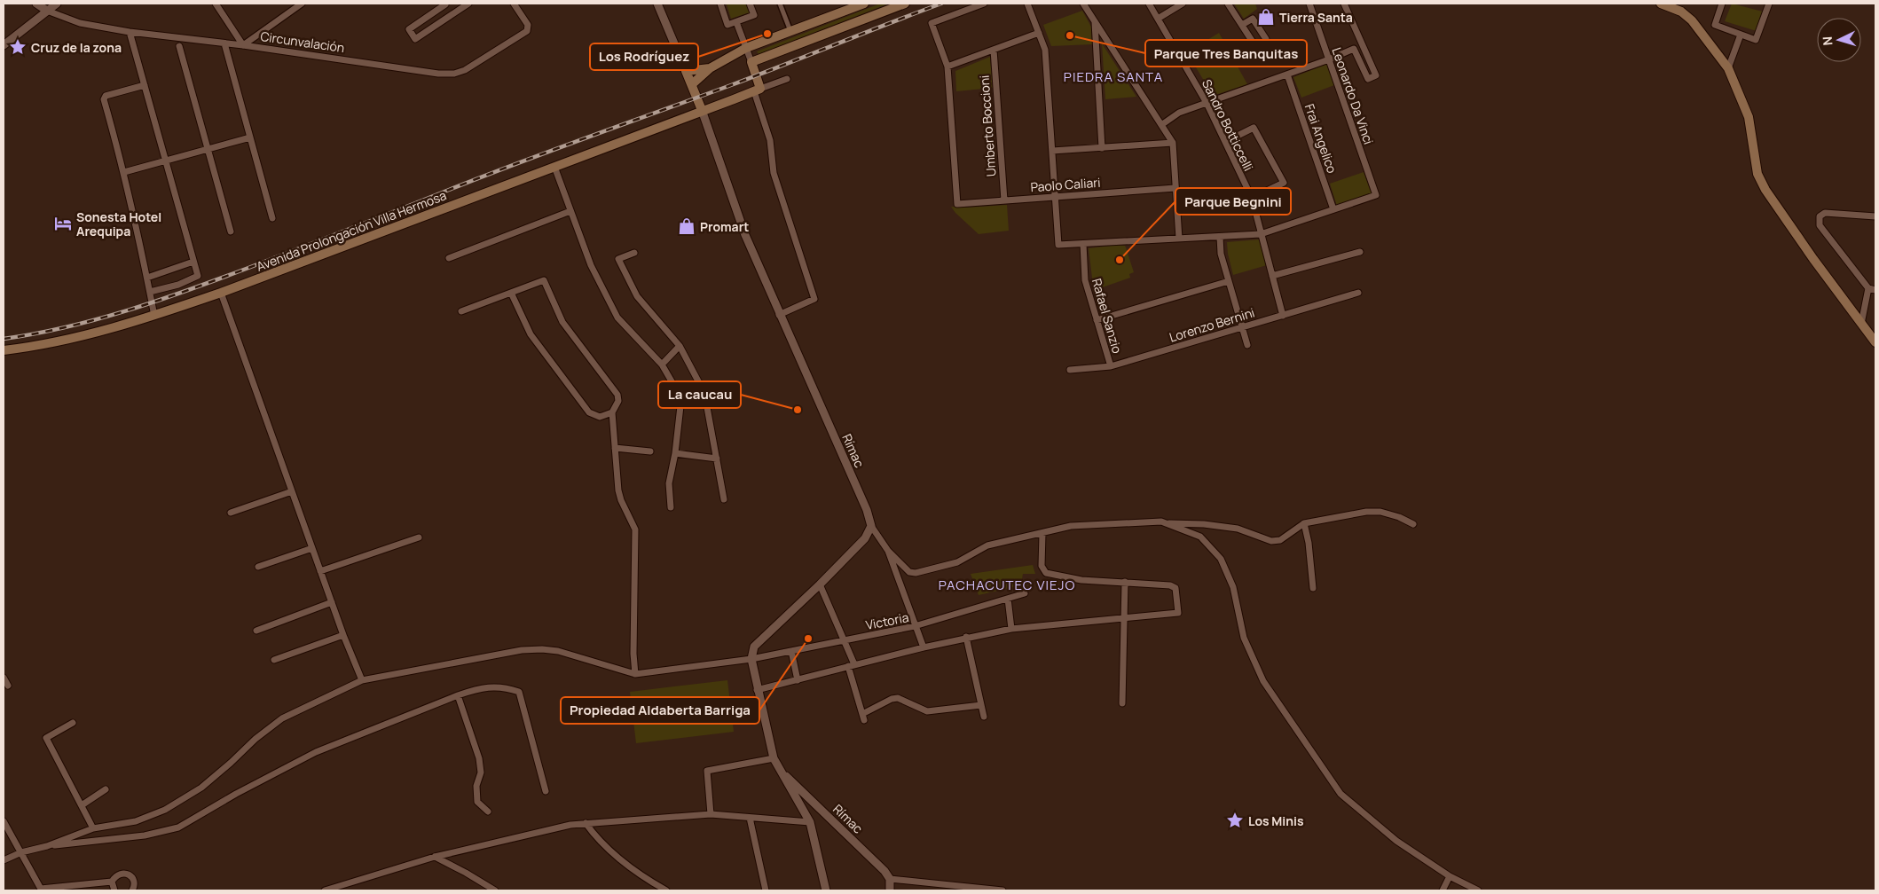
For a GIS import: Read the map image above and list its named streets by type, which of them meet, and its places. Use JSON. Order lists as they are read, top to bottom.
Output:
{
  "streets": {
    "main road": ["Avenida Prolongación Villa Hermosa"],
    "street": [
      "Circunvalación",
      "Leonardo Da Vinci",
      "Sandro Botticcelli",
      "Umberto Boccioni",
      "Frai Angelico",
      "Paolo Caliari",
      "Rafael Sanzio",
      "Lorenzo Bernini",
      "Rímac",
      "Victoria"
    ]
  },
  "crossings": [
    ["Leonardo Da Vinci", "Frai Angelico"],
    ["Sandro Botticcelli", "Lorenzo Bernini"],
    ["Umberto Boccioni", "Paolo Caliari"],
    ["Avenida Prolongación Villa Hermosa", "Rímac"],
    ["Rafael Sanzio", "Lorenzo Bernini"],
    ["Rímac", "Victoria"]
  ],
  "districts": ["PIEDRA SANTA", "PACHACUTEC VIEJO"],
  "places": {
    "shop": ["Tierra Santa", "Promart"],
    "other": [
      "Los Rodríguez",
      "Parque Tres Banquitas",
      "Parque Begnini",
      "La caucau",
      "Propiedad Aldaberta Barriga"
    ],
    "place": ["Cruz de la zona", "Los Minis"],
    "hotel": ["Sonesta Hotel Arequipa"]
  },
  "north": "left"
}
